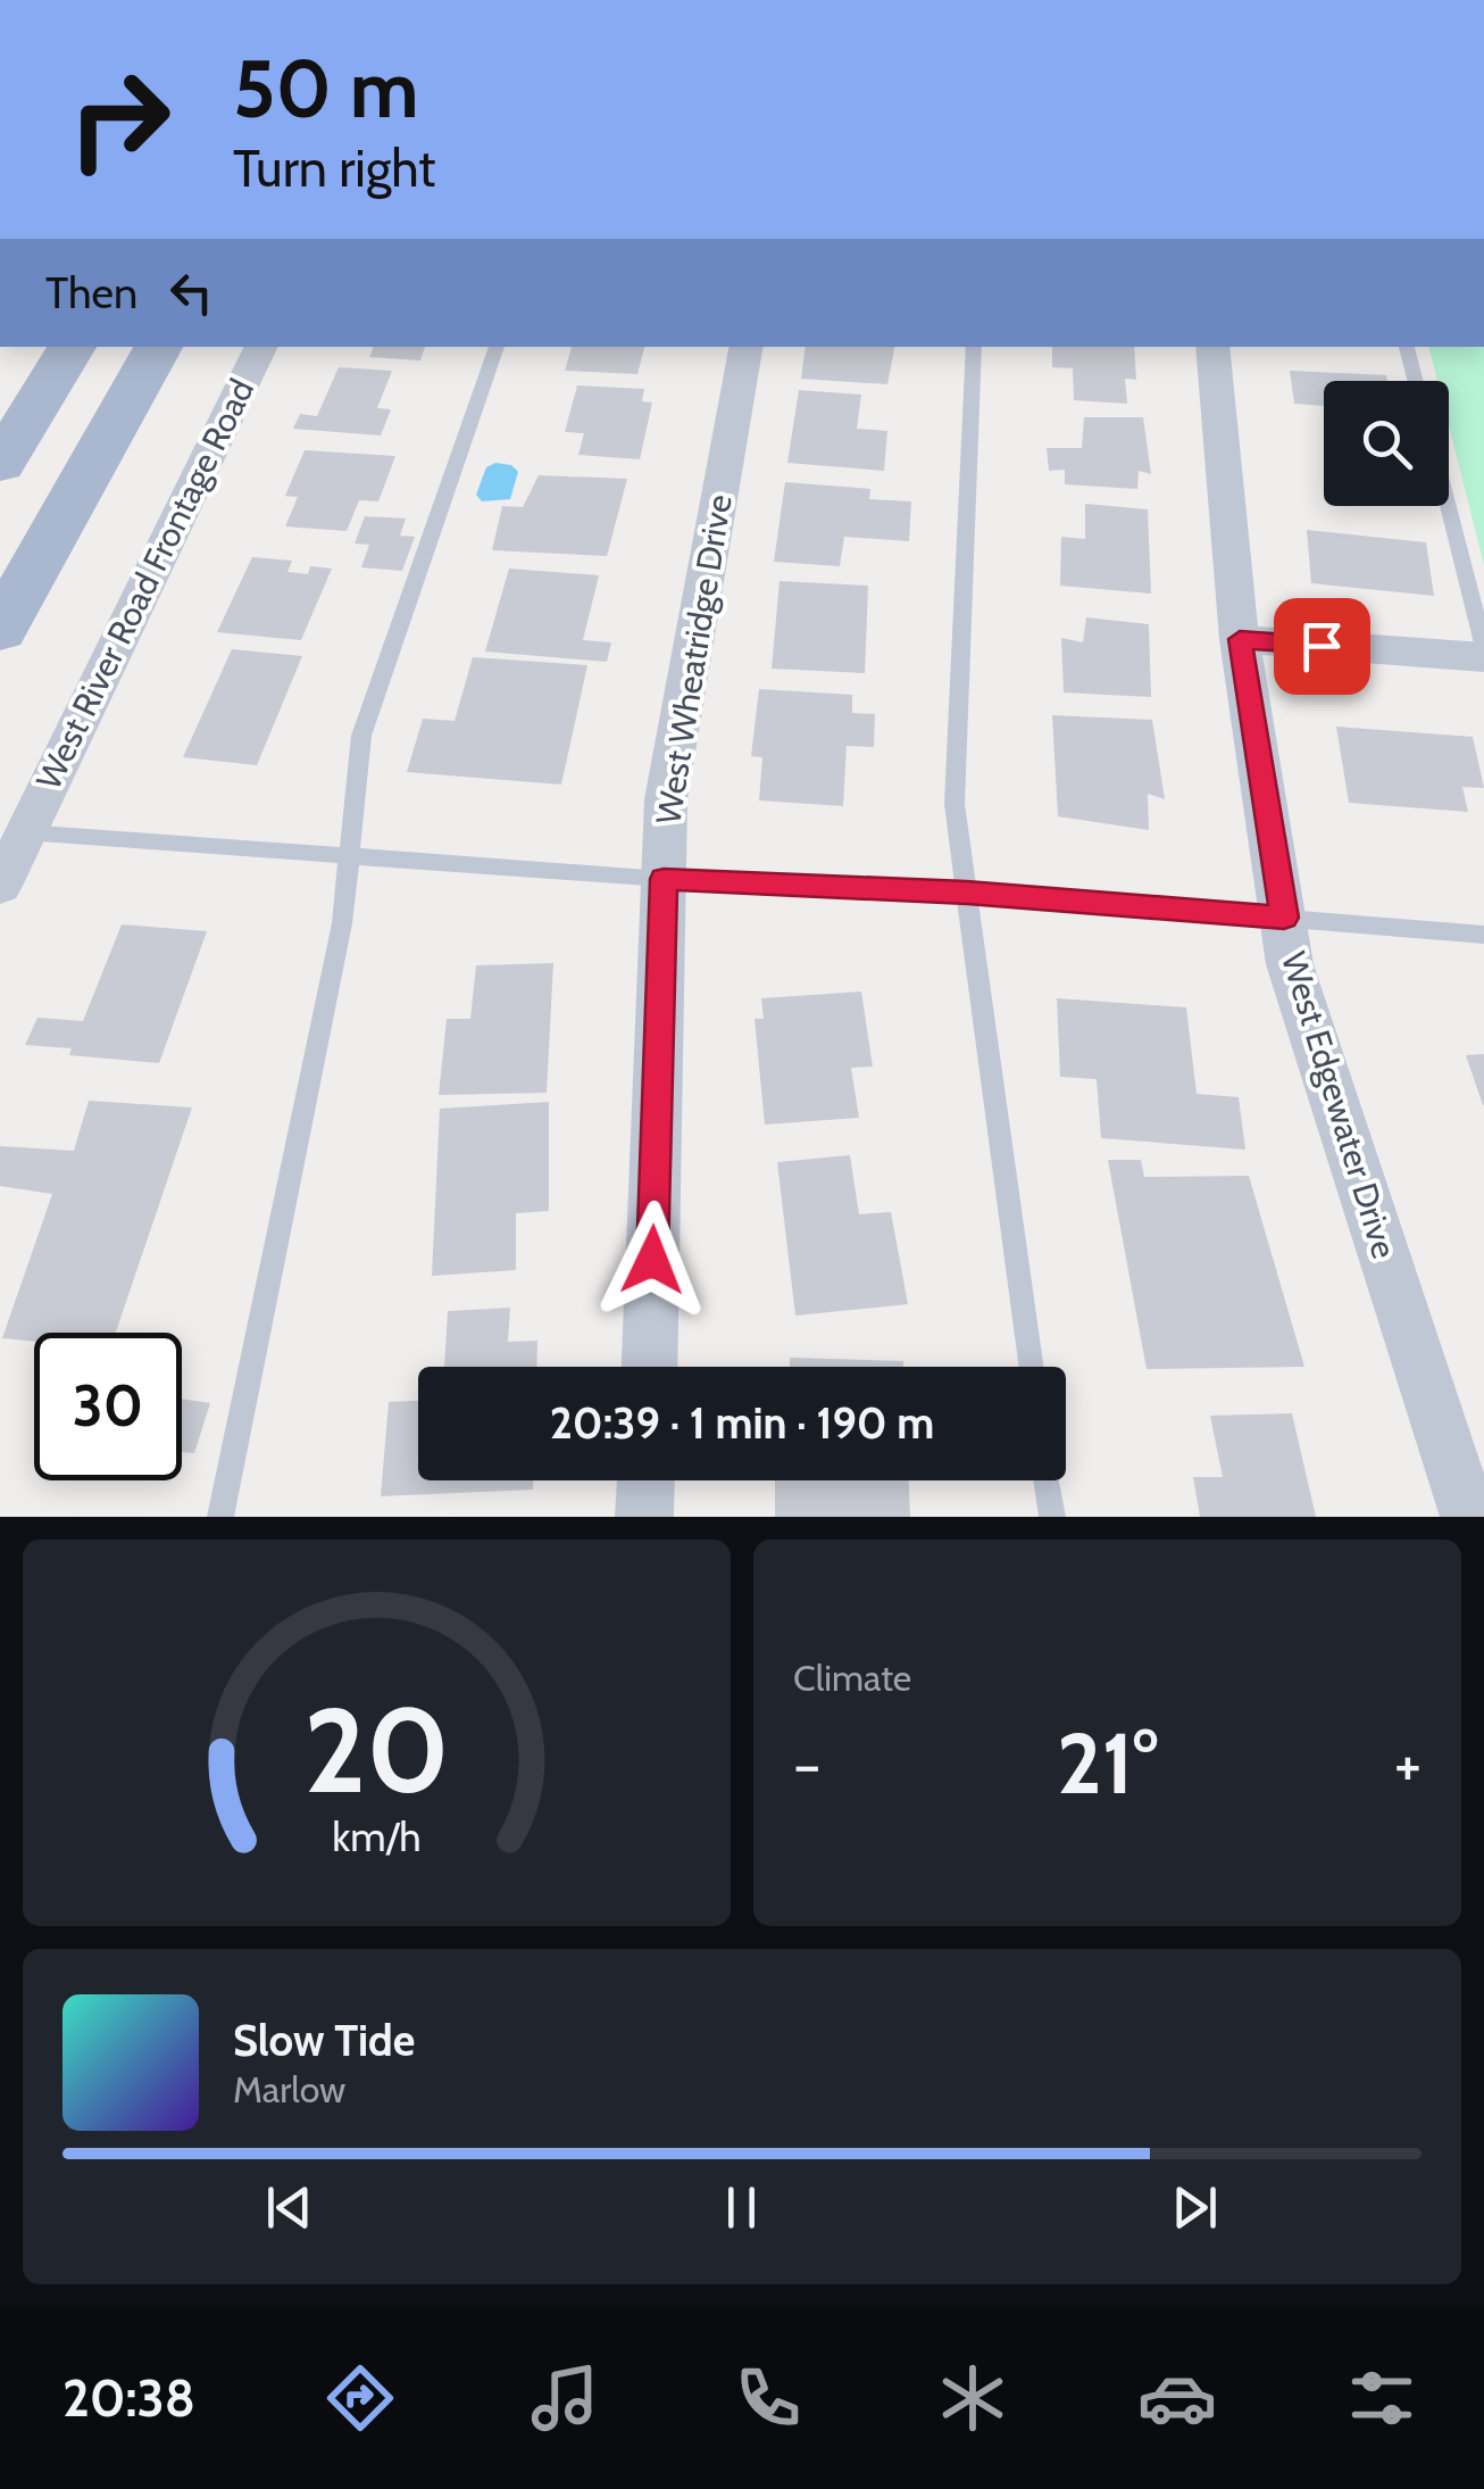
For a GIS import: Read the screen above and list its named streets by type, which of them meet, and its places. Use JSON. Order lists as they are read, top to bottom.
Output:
{
  "streets": {
    "street": ["West River Road Frontage Road", "West Wheatridge Drive", "West Edgewater Drive"]
  },
  "page": {
    "turn": ["50 m", "Turn right"],
    "then": "Then",
    "limit": "30",
    "trip": "20:39 · 1 min · 190 m",
    "tile": "Climate",
    "heat": ["−", "21°", "+"],
    "song": ["Slow Tide", "Marlow"],
    "tabs": "20:38",
    "gauge": ["20", "km/h"]
  }
}
